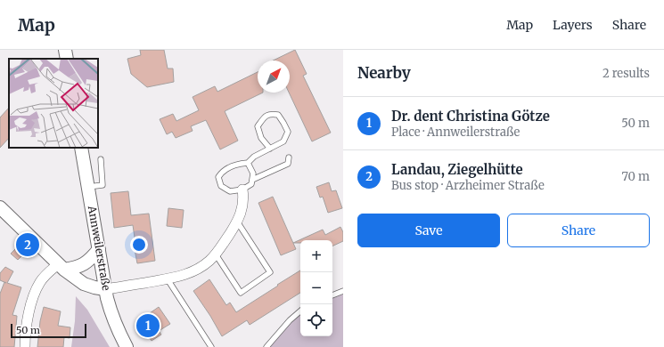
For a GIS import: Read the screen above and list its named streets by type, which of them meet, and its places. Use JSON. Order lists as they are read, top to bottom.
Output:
{
  "streets": {
    "street": ["Annweilerstraße"]
  },
  "scale_bar": "50 m",
  "north": "top right",
  "page": {
    "header": "Map",
    "nav": ["Map", "Layers", "Share"],
    "heading": ["Nearby", "2 results"],
    "list": [
      {
        "mark": "1",
        "name": "Dr. dent Christina Götze",
        "note": "Place · Annweilerstraße",
        "value": "50 m"
      },
      {
        "mark": "2",
        "name": "Landau, Ziegelhütte",
        "note": "Bus stop · Arzheimer Straße",
        "value": "70 m"
      }
    ],
    "buttons": ["Save", "Share"],
    "pins": ["2", "1"],
    "map_buttons": ["+", "−"],
    "scale": "50 m"
  }
}
